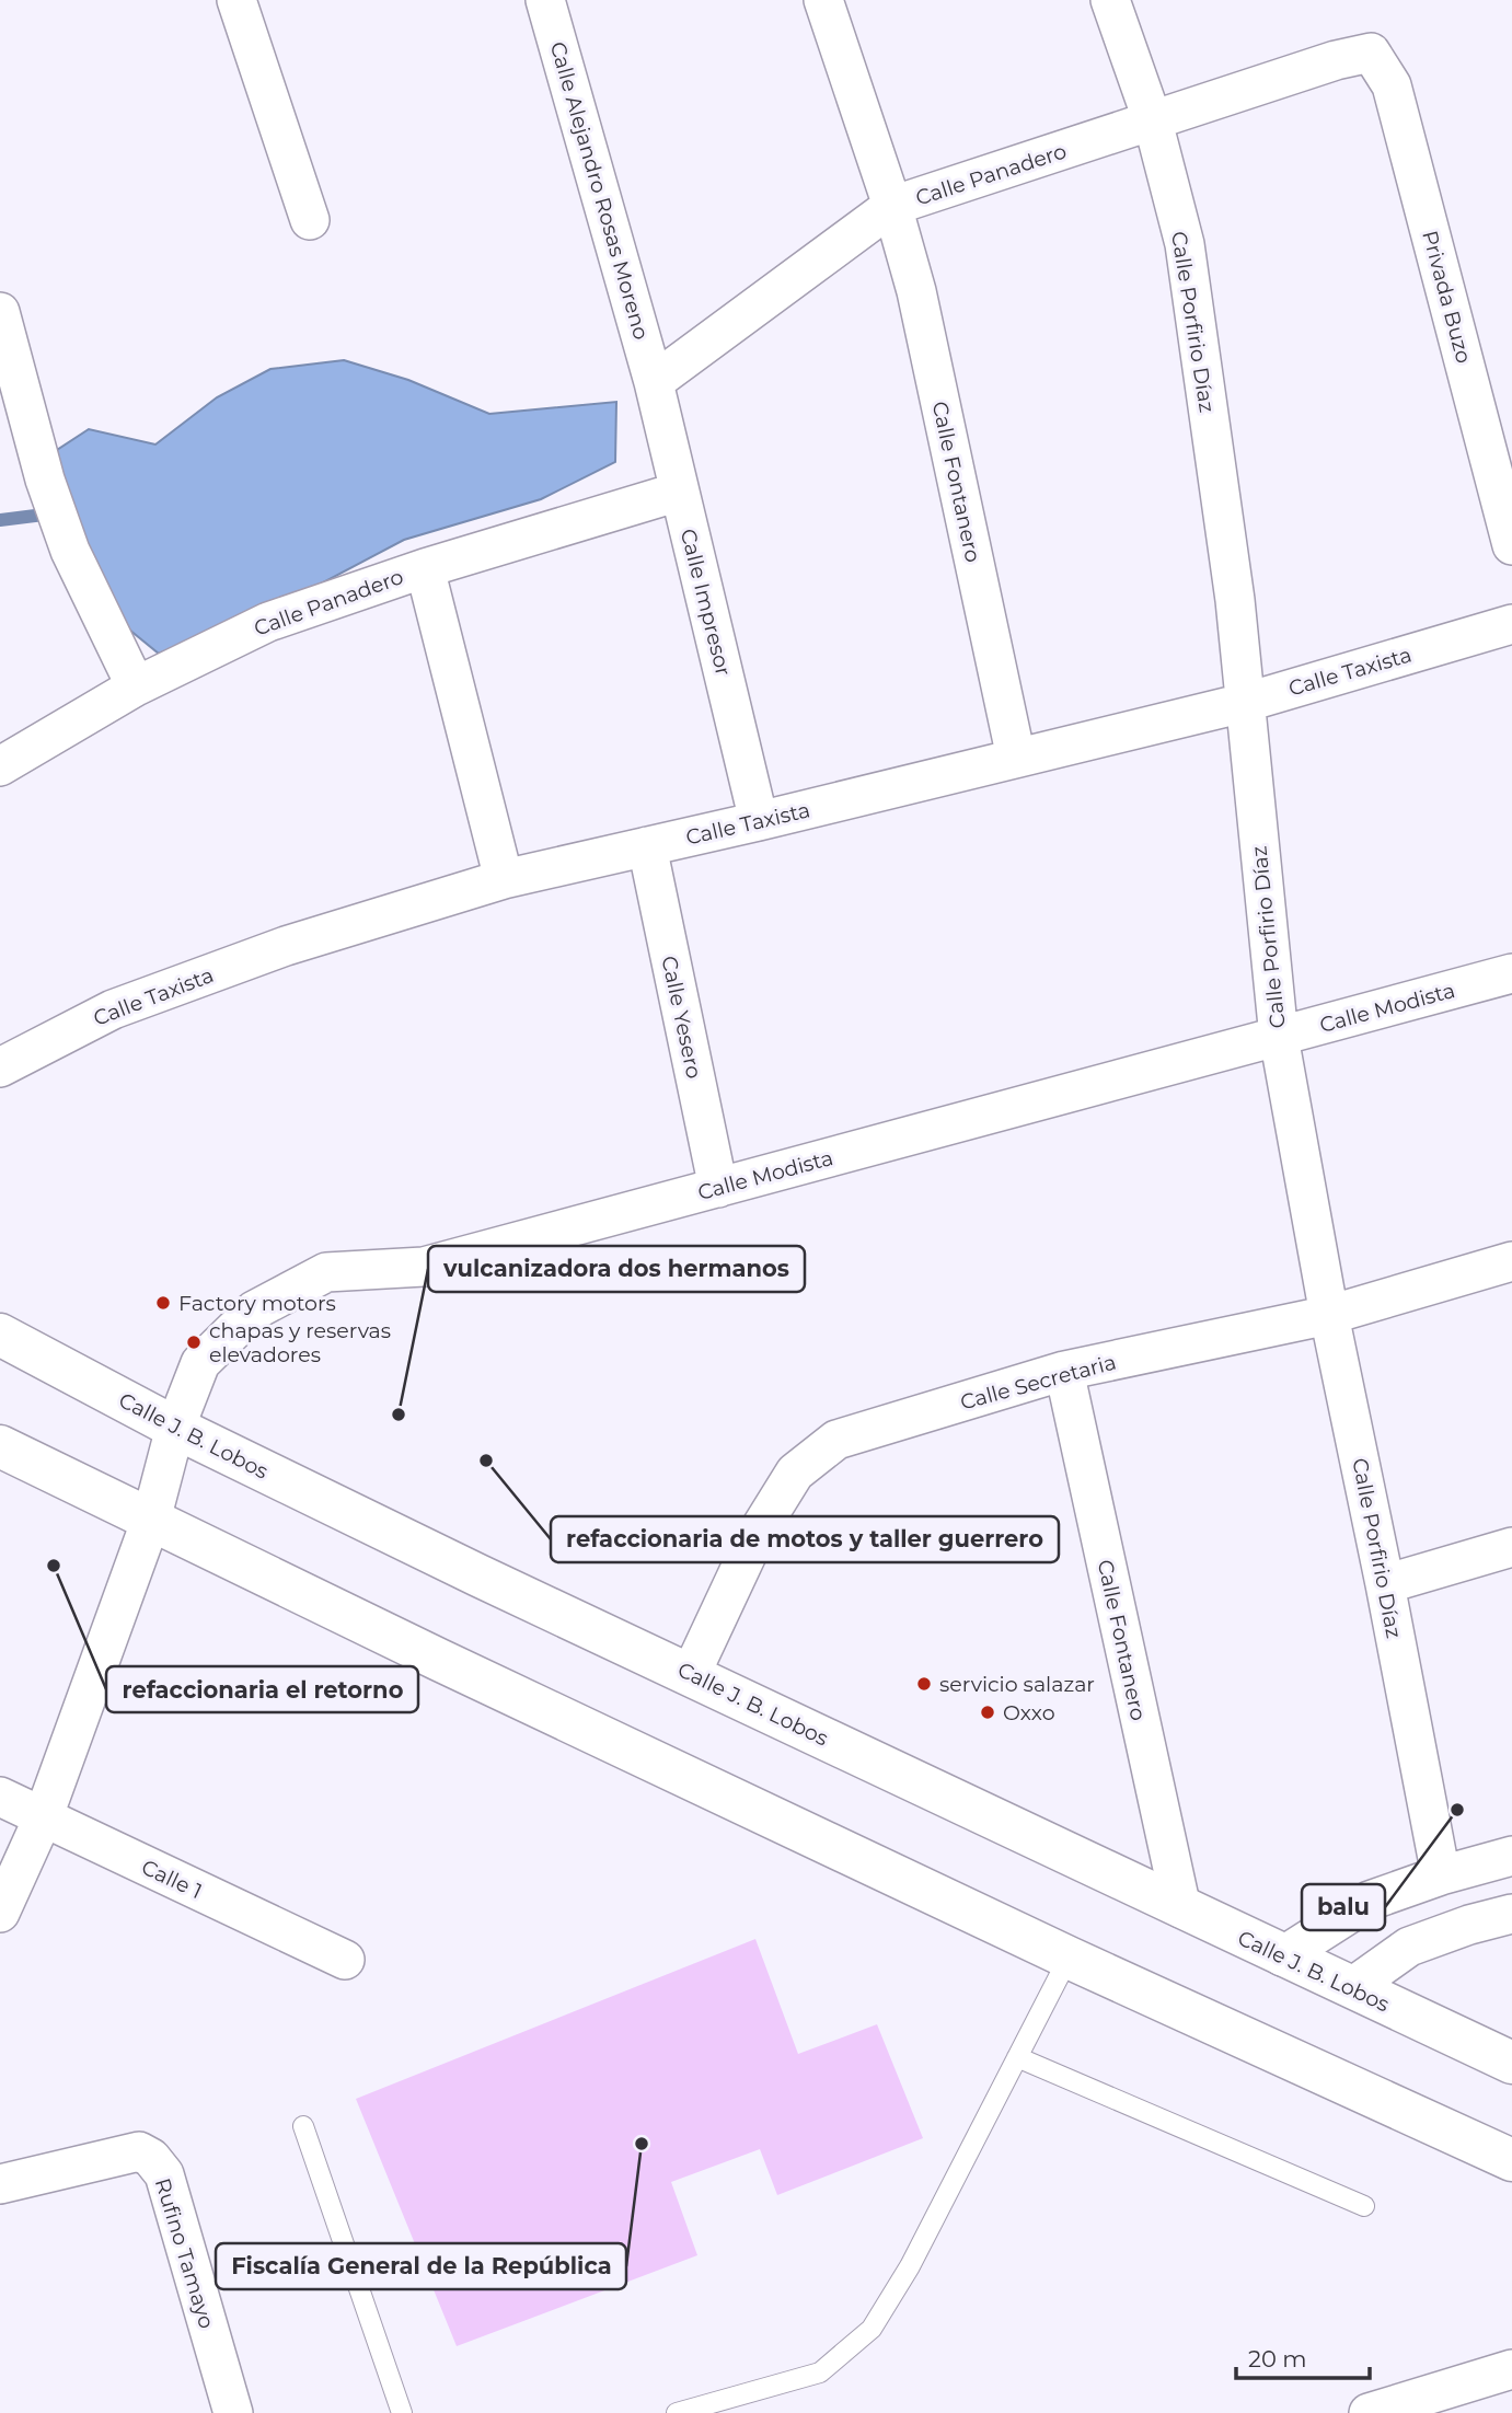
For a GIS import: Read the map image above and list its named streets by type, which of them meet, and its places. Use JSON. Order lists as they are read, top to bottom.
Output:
{
  "streets": {
    "main road": ["Calle J. B. Lobos"],
    "street": [
      "Calle Panadero",
      "Calle Alejandro Rosas Moreno",
      "Privada Buzo",
      "Calle Porfirio Díaz",
      "Calle Fontanero",
      "Calle Impresor",
      "Calle Taxista",
      "Calle Modista",
      "Calle Yesero",
      "Calle Secretaria",
      "Calle 1",
      "Rufino Tamayo"
    ]
  },
  "crossings": [
    ["Calle Panadero", "Calle Alejandro Rosas Moreno"],
    ["Calle Panadero", "Privada Buzo"],
    ["Calle Panadero", "Calle Porfirio Díaz"],
    ["Calle Panadero", "Calle Fontanero"],
    ["Calle Panadero", "Calle Impresor"],
    ["Calle Alejandro Rosas Moreno", "Calle Impresor"],
    ["Calle Porfirio Díaz", "Calle Taxista"],
    ["Calle Porfirio Díaz", "Calle Modista"],
    ["Calle Porfirio Díaz", "Calle Secretaria"],
    ["Calle Fontanero", "Calle Taxista"],
    ["Calle Fontanero", "Calle Secretaria"],
    ["Calle Fontanero", "Calle J. B. Lobos"],
    ["Calle Impresor", "Calle Taxista"],
    ["Calle Taxista", "Calle Yesero"],
    ["Calle Modista", "Calle Yesero"],
    ["Calle Modista", "Calle J. B. Lobos"],
    ["Calle Modista", "Calle 1"],
    ["Calle Secretaria", "Calle J. B. Lobos"]
  ],
  "places": [
    "Factory motors",
    "chapas y reservas elevadores",
    "vulcanizadora dos hermanos",
    "refaccionaria de motos y taller guerrero",
    "refaccionaria el retorno",
    "servicio salazar",
    "Oxxo",
    "balu",
    "Fiscalía General de la República"
  ],
  "scale_bar": "20 m"
}
